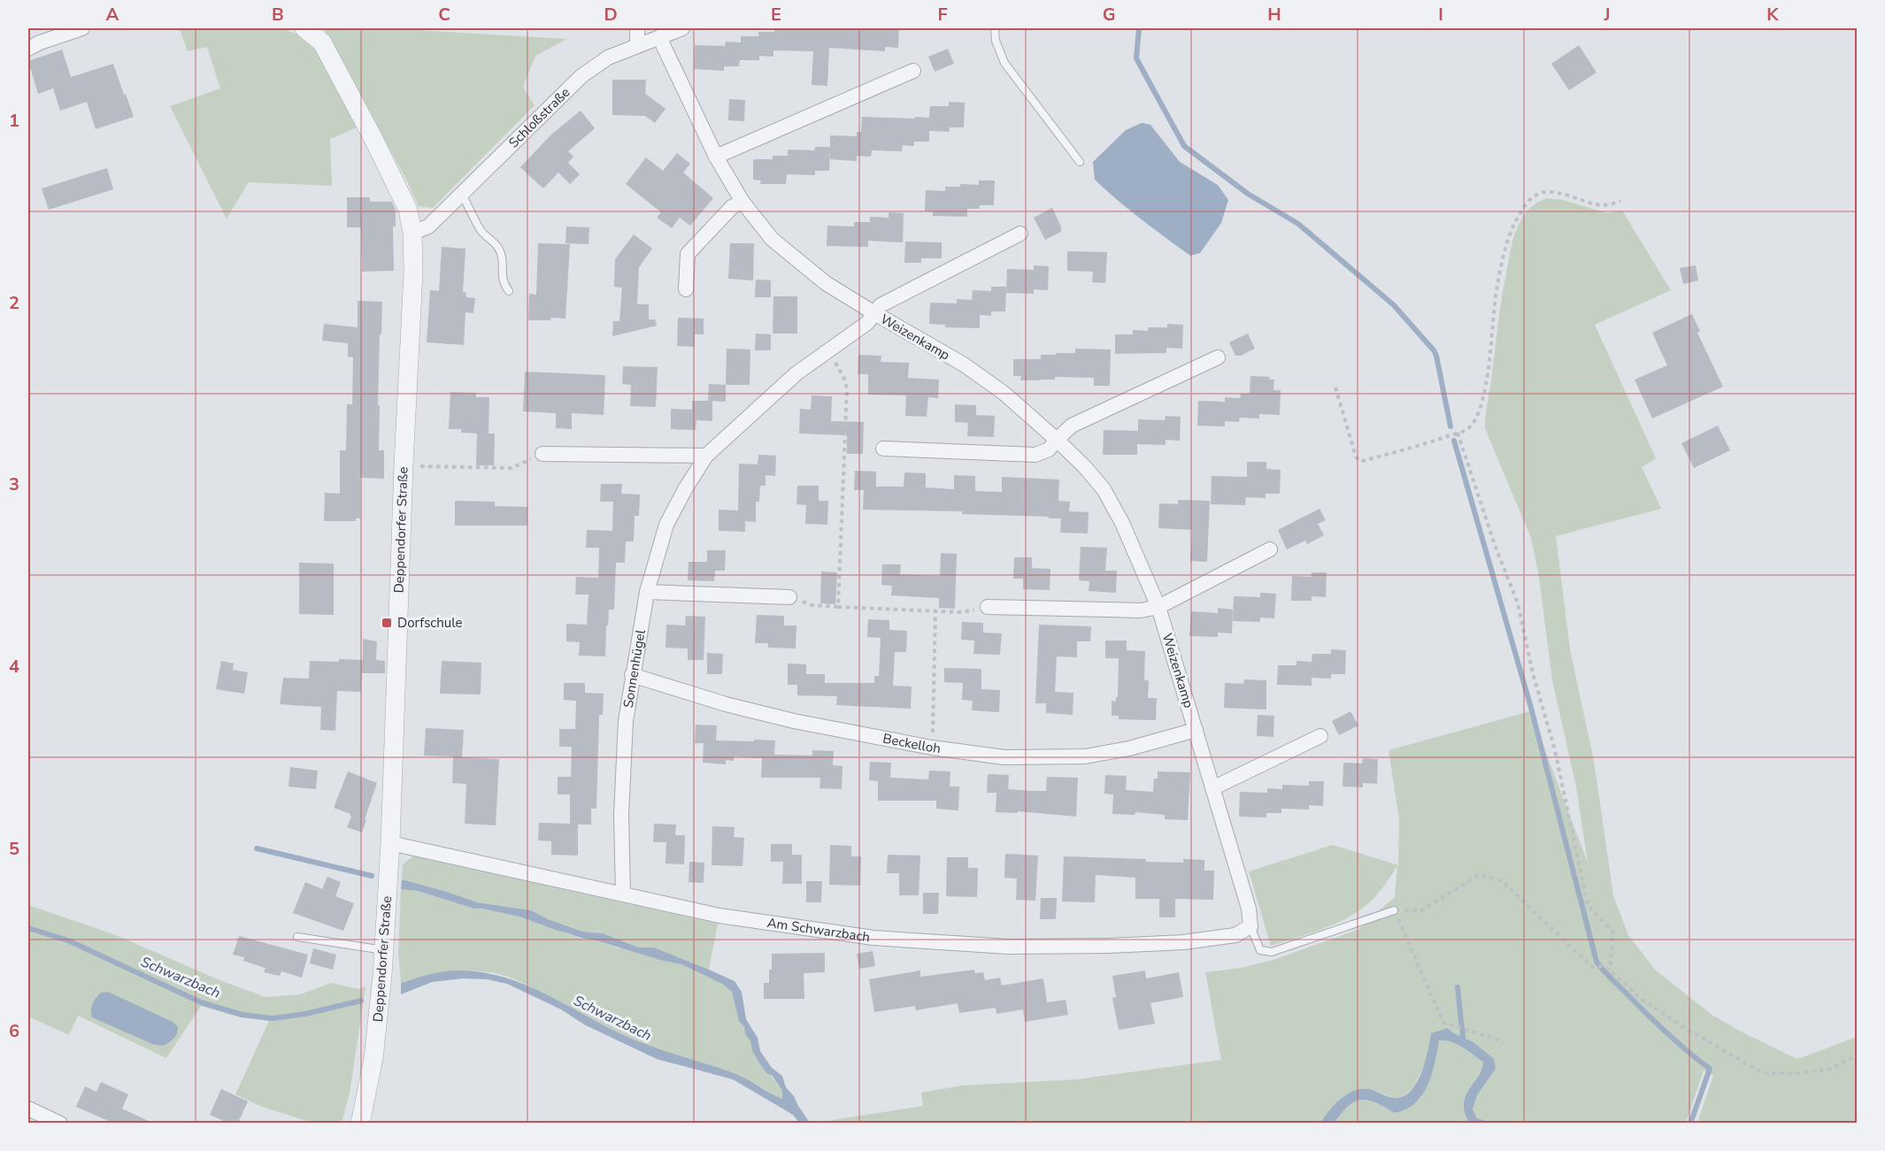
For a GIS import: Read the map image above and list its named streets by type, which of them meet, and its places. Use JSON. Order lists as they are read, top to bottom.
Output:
{
  "streets": {
    "street": [
      "Schloßstraße",
      "Weizenkamp",
      "Deppendorfer Straße",
      "Sonnenhügel",
      "Beckelloh",
      "Am Schwarzbach"
    ]
  },
  "crossings": [
    ["Schloßstraße", "Weizenkamp"],
    ["Schloßstraße", "Deppendorfer Straße"],
    ["Weizenkamp", "Sonnenhügel"],
    ["Weizenkamp", "Beckelloh"],
    ["Weizenkamp", "Am Schwarzbach"],
    ["Deppendorfer Straße", "Am Schwarzbach"],
    ["Sonnenhügel", "Beckelloh"],
    ["Sonnenhügel", "Am Schwarzbach"]
  ],
  "water": ["Schwarzbach"],
  "places": {
    "transit": ["Dorfschule"]
  },
  "grid": {
    "columns": [
      "A",
      "B",
      "C",
      "D",
      "E",
      "F",
      "G",
      "H",
      "I",
      "J",
      "K"
    ],
    "rows": [
      "1",
      "2",
      "3",
      "4",
      "5",
      "6"
    ]
  }
}
